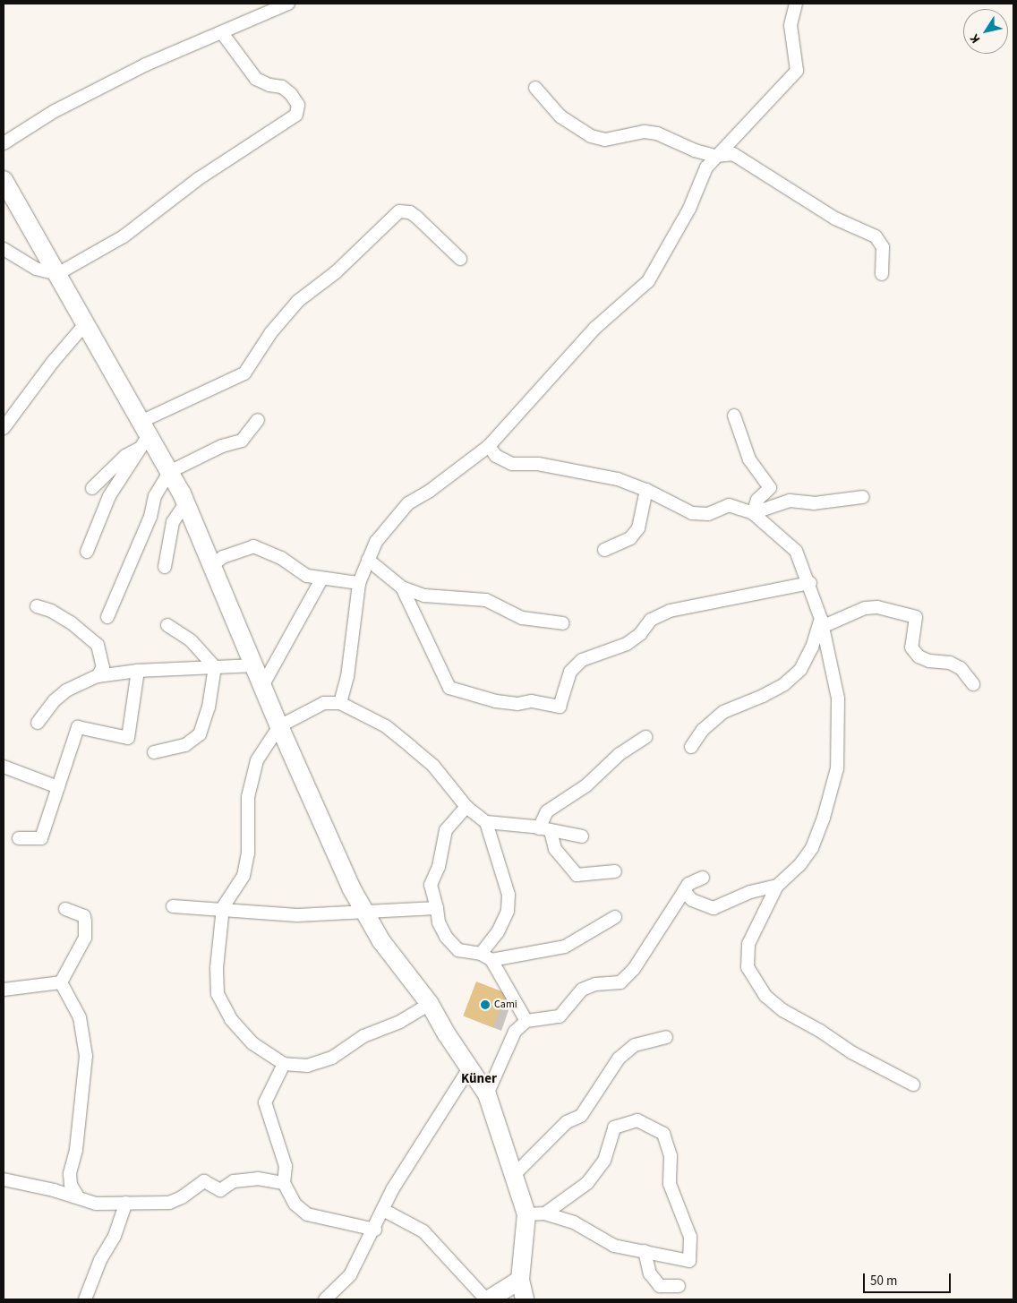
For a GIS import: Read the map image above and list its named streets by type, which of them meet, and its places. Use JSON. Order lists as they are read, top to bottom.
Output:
{
  "districts": ["Küner"],
  "places": ["Cami"],
  "scale_bar": "50 m",
  "north": "bottom left"
}
